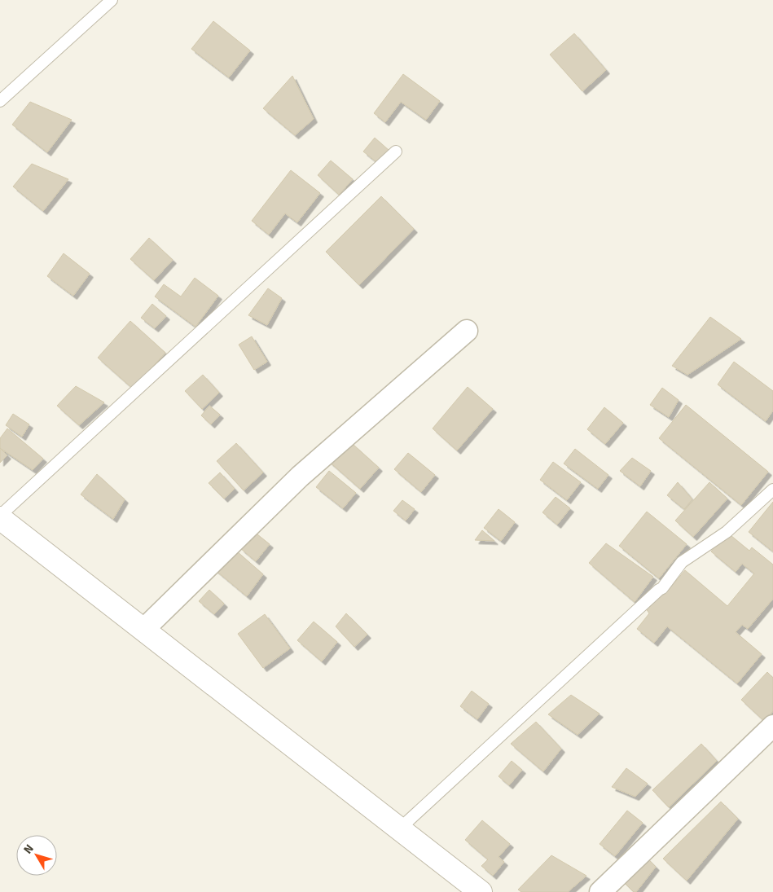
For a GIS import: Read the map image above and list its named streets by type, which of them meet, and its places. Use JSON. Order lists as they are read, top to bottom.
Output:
{
  "north": "top left"
}
